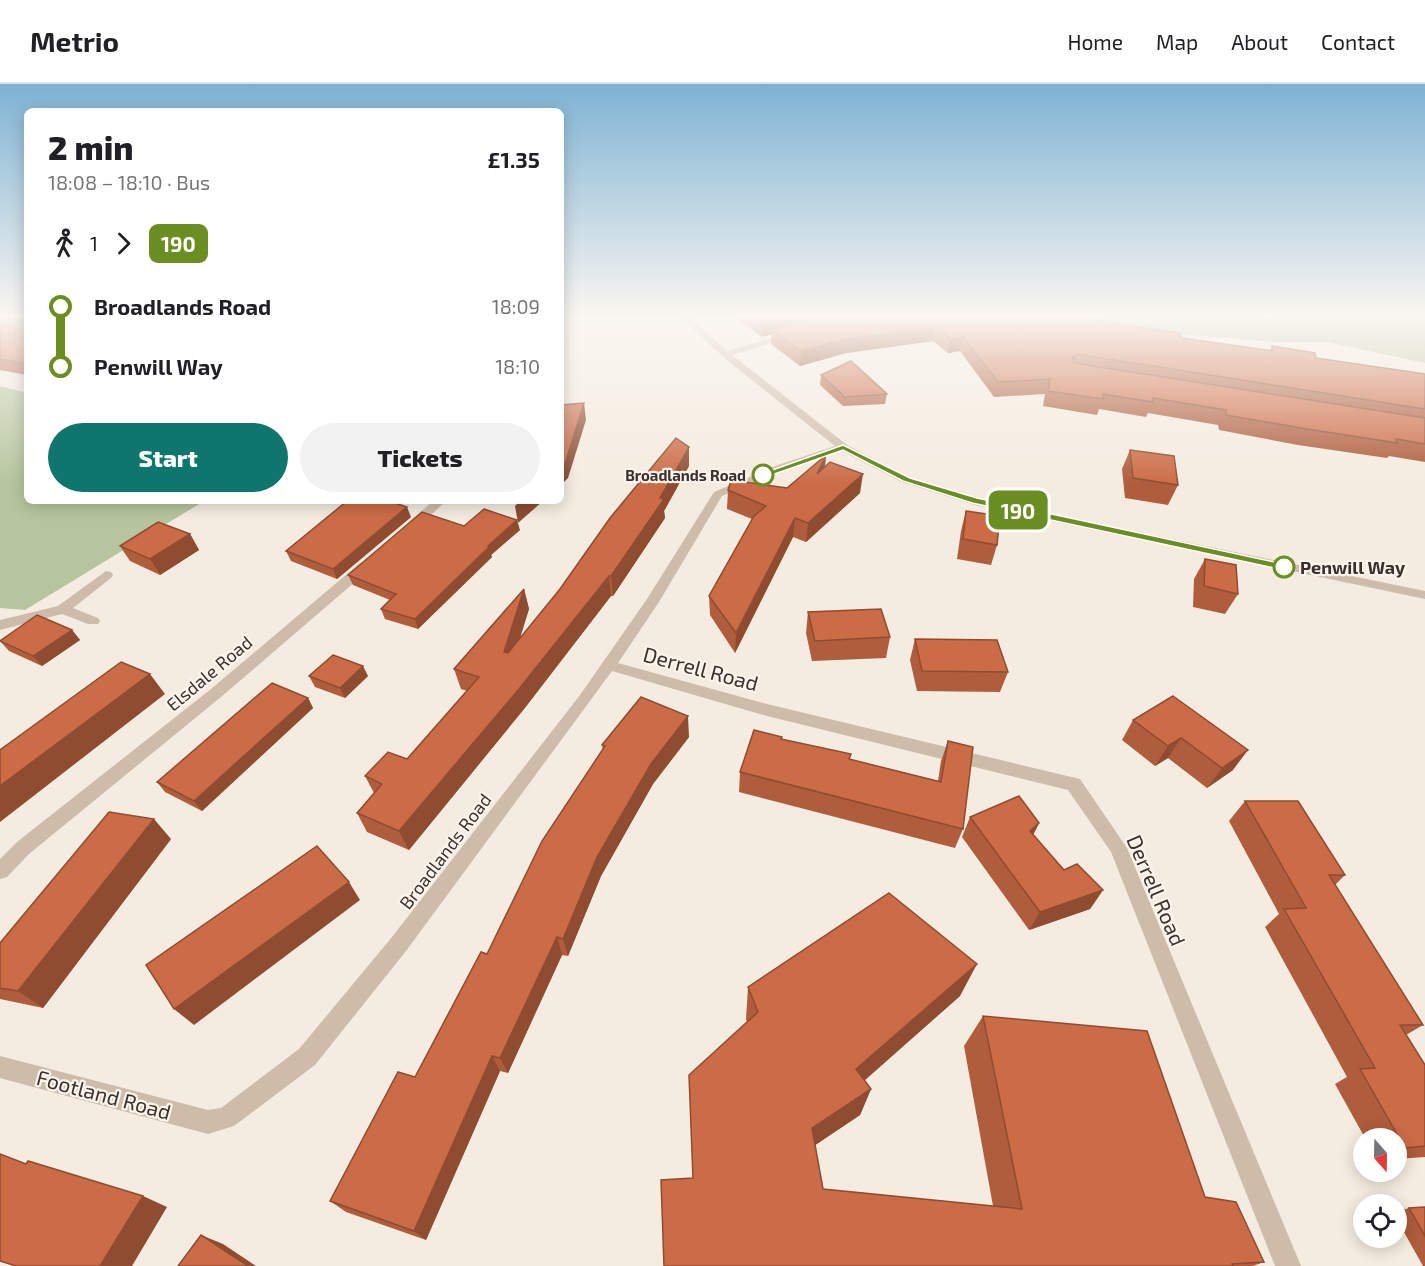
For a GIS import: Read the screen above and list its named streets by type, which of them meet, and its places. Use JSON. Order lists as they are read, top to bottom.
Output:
{
  "streets": {
    "street": [
      "Derrell Road",
      "Elsdale Road",
      "Broadlands Road",
      "Footland Road"
    ]
  },
  "crossings": [
    ["Derrell Road", "Broadlands Road"],
    ["Broadlands Road", "Footland Road"]
  ],
  "places": ["Broadlands Road", "Penwill Way"],
  "lines": ["bus line 190"],
  "north": "bottom",
  "page": {
    "header": "Metrio",
    "nav": [
      "Home",
      "Map",
      "About",
      "Contact"
    ],
    "on_map": "190",
    "heading": ["2 min", "18:08 – 18:10 · Bus", "£1.35"],
    "legs": ["1", "190"],
    "list": [
      {
        "name": "Broadlands Road",
        "value": "18:09"
      },
      {
        "name": "Penwill Way",
        "value": "18:10"
      }
    ],
    "buttons": ["Start", "Tickets"]
  }
}
